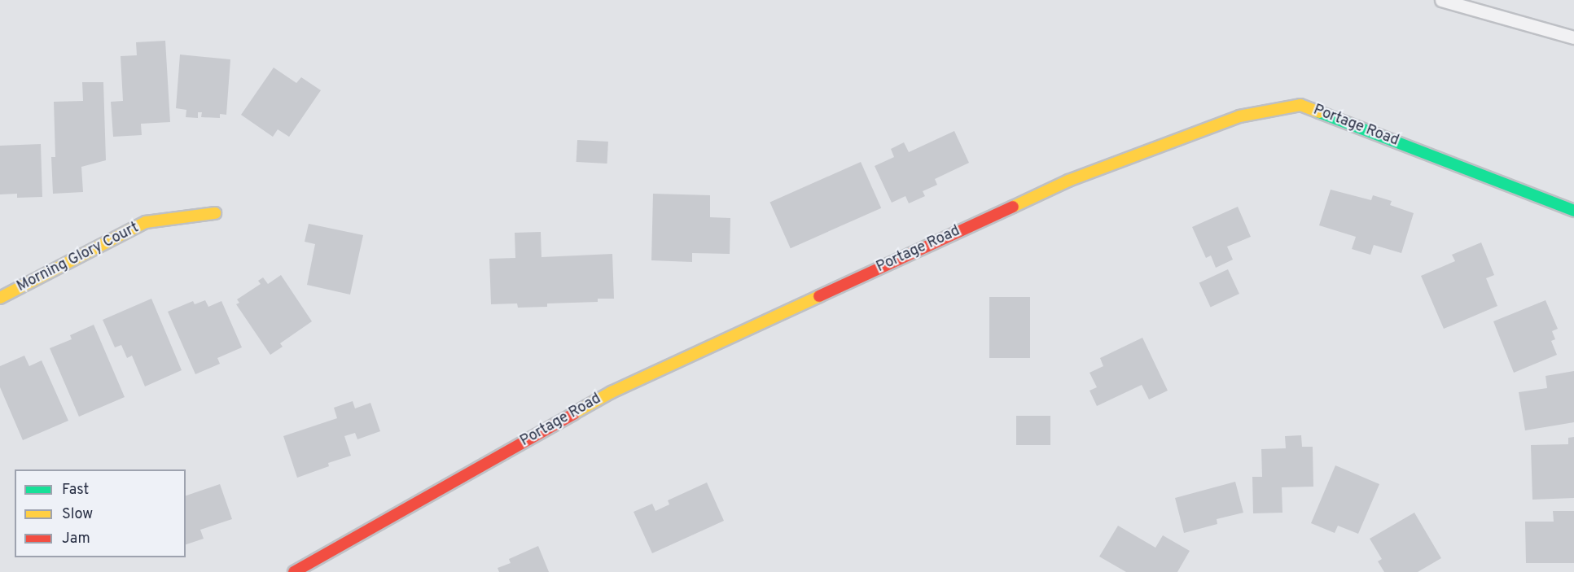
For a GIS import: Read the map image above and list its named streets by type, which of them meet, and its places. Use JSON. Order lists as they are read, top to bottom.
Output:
{
  "streets": {
    "street": ["Portage Road", "Morning Glory Court"]
  },
  "legend": ["Fast", "Slow", "Jam"]
}
